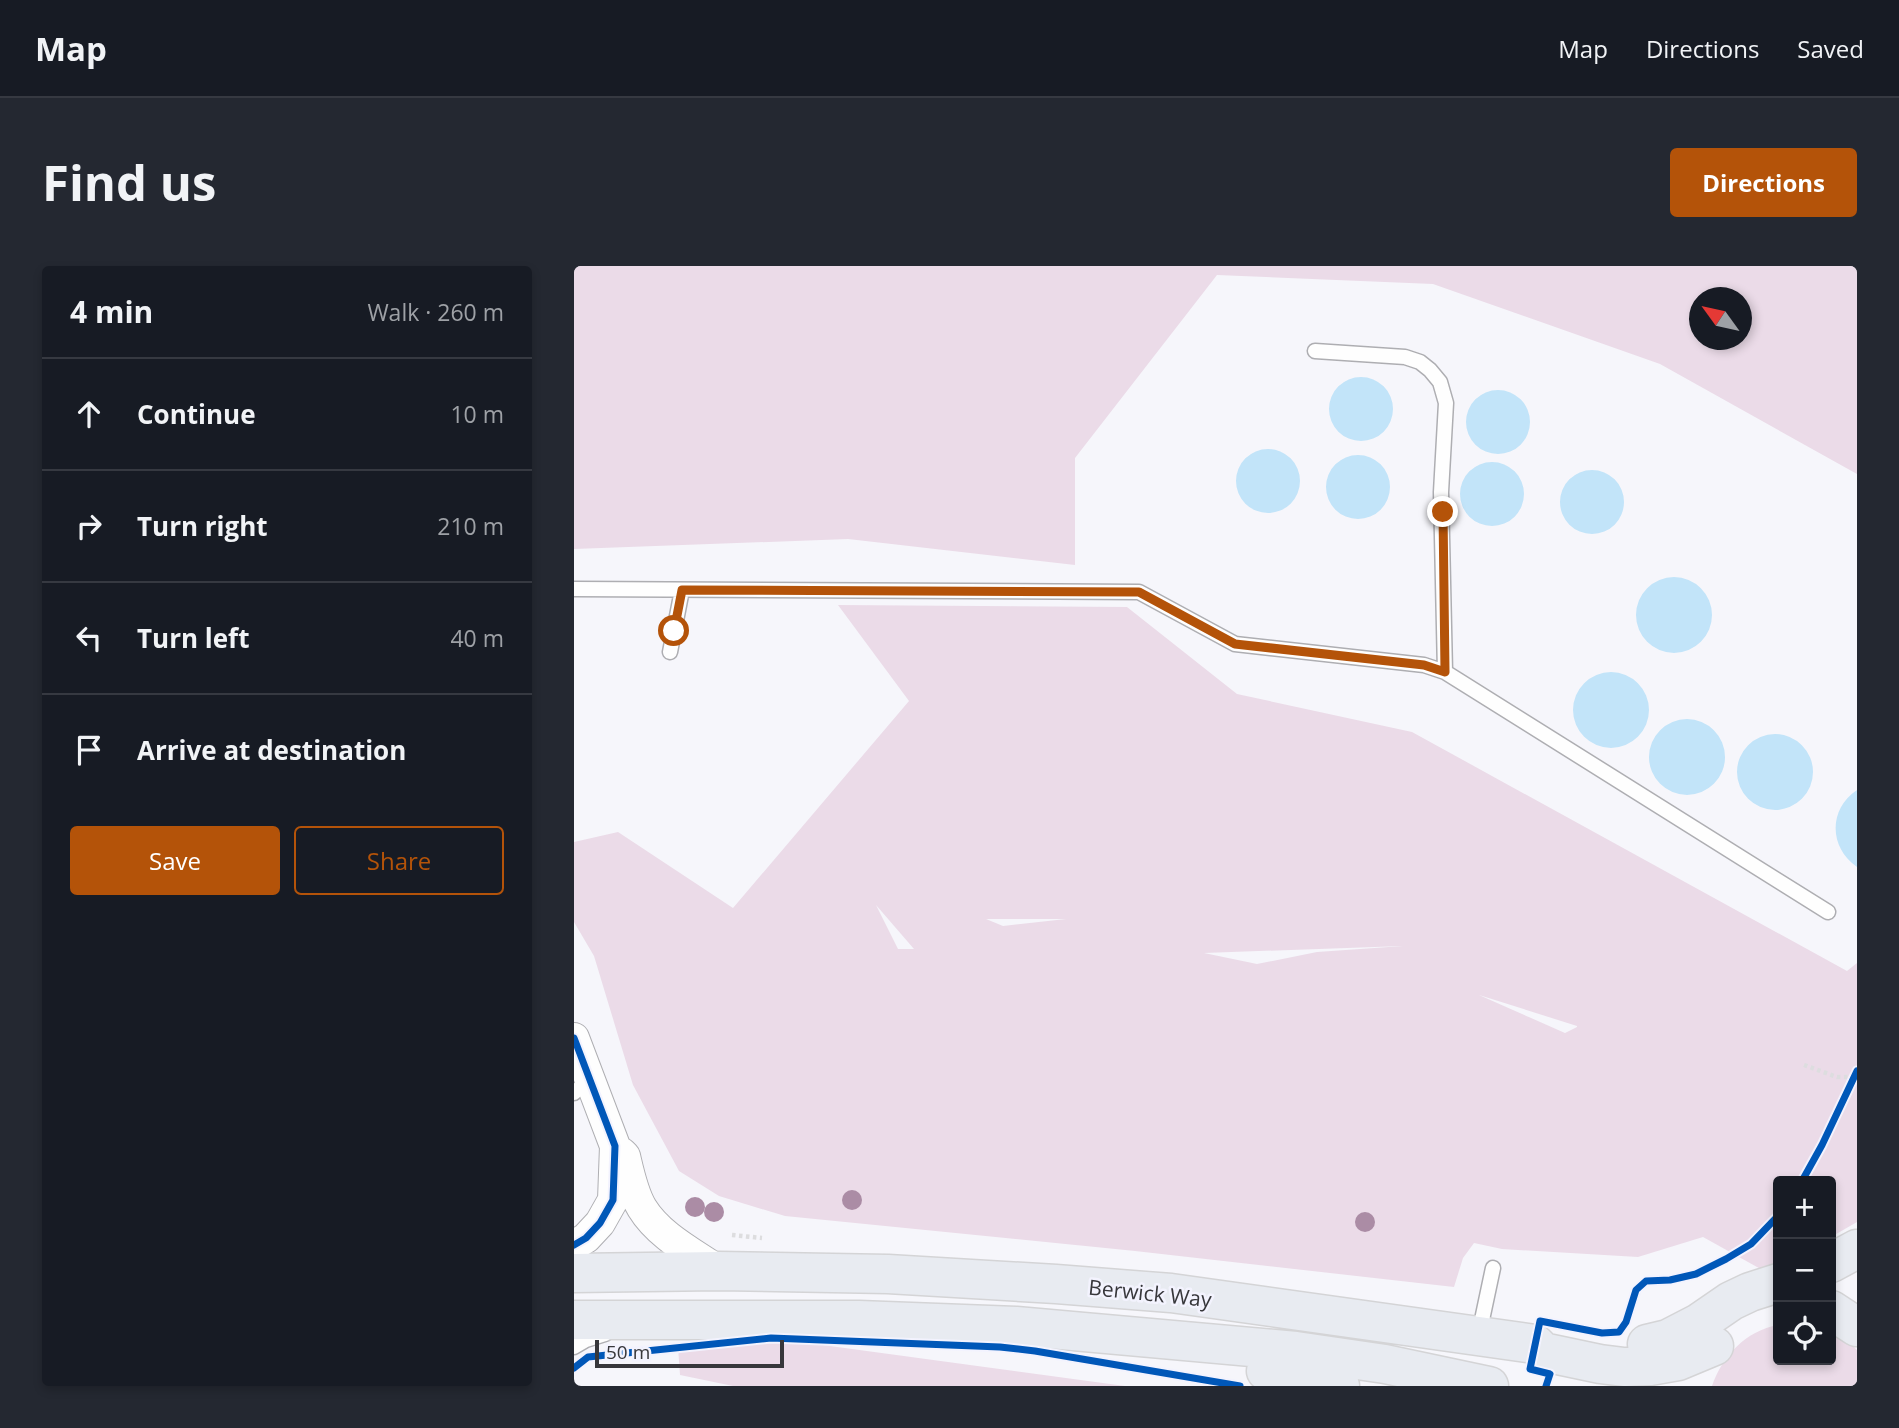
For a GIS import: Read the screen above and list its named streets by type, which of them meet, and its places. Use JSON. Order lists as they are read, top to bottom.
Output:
{
  "streets": {
    "main road": ["Berwick Way"]
  },
  "scale_bar": "50 m",
  "north": "top left",
  "page": {
    "header": "Map",
    "nav": ["Map", "Directions", "Saved"],
    "buttons": [
      "Directions",
      ["Save", "Share"]
    ],
    "title": "Find us",
    "heading": ["4 min", "Walk · 260 m"],
    "list": [
      ["Continue", "10 m"],
      ["Turn right", "210 m"],
      ["Turn left", "40 m"],
      "Arrive at destination"
    ],
    "map_buttons": ["+", "−"],
    "scale": "50 m"
  }
}
